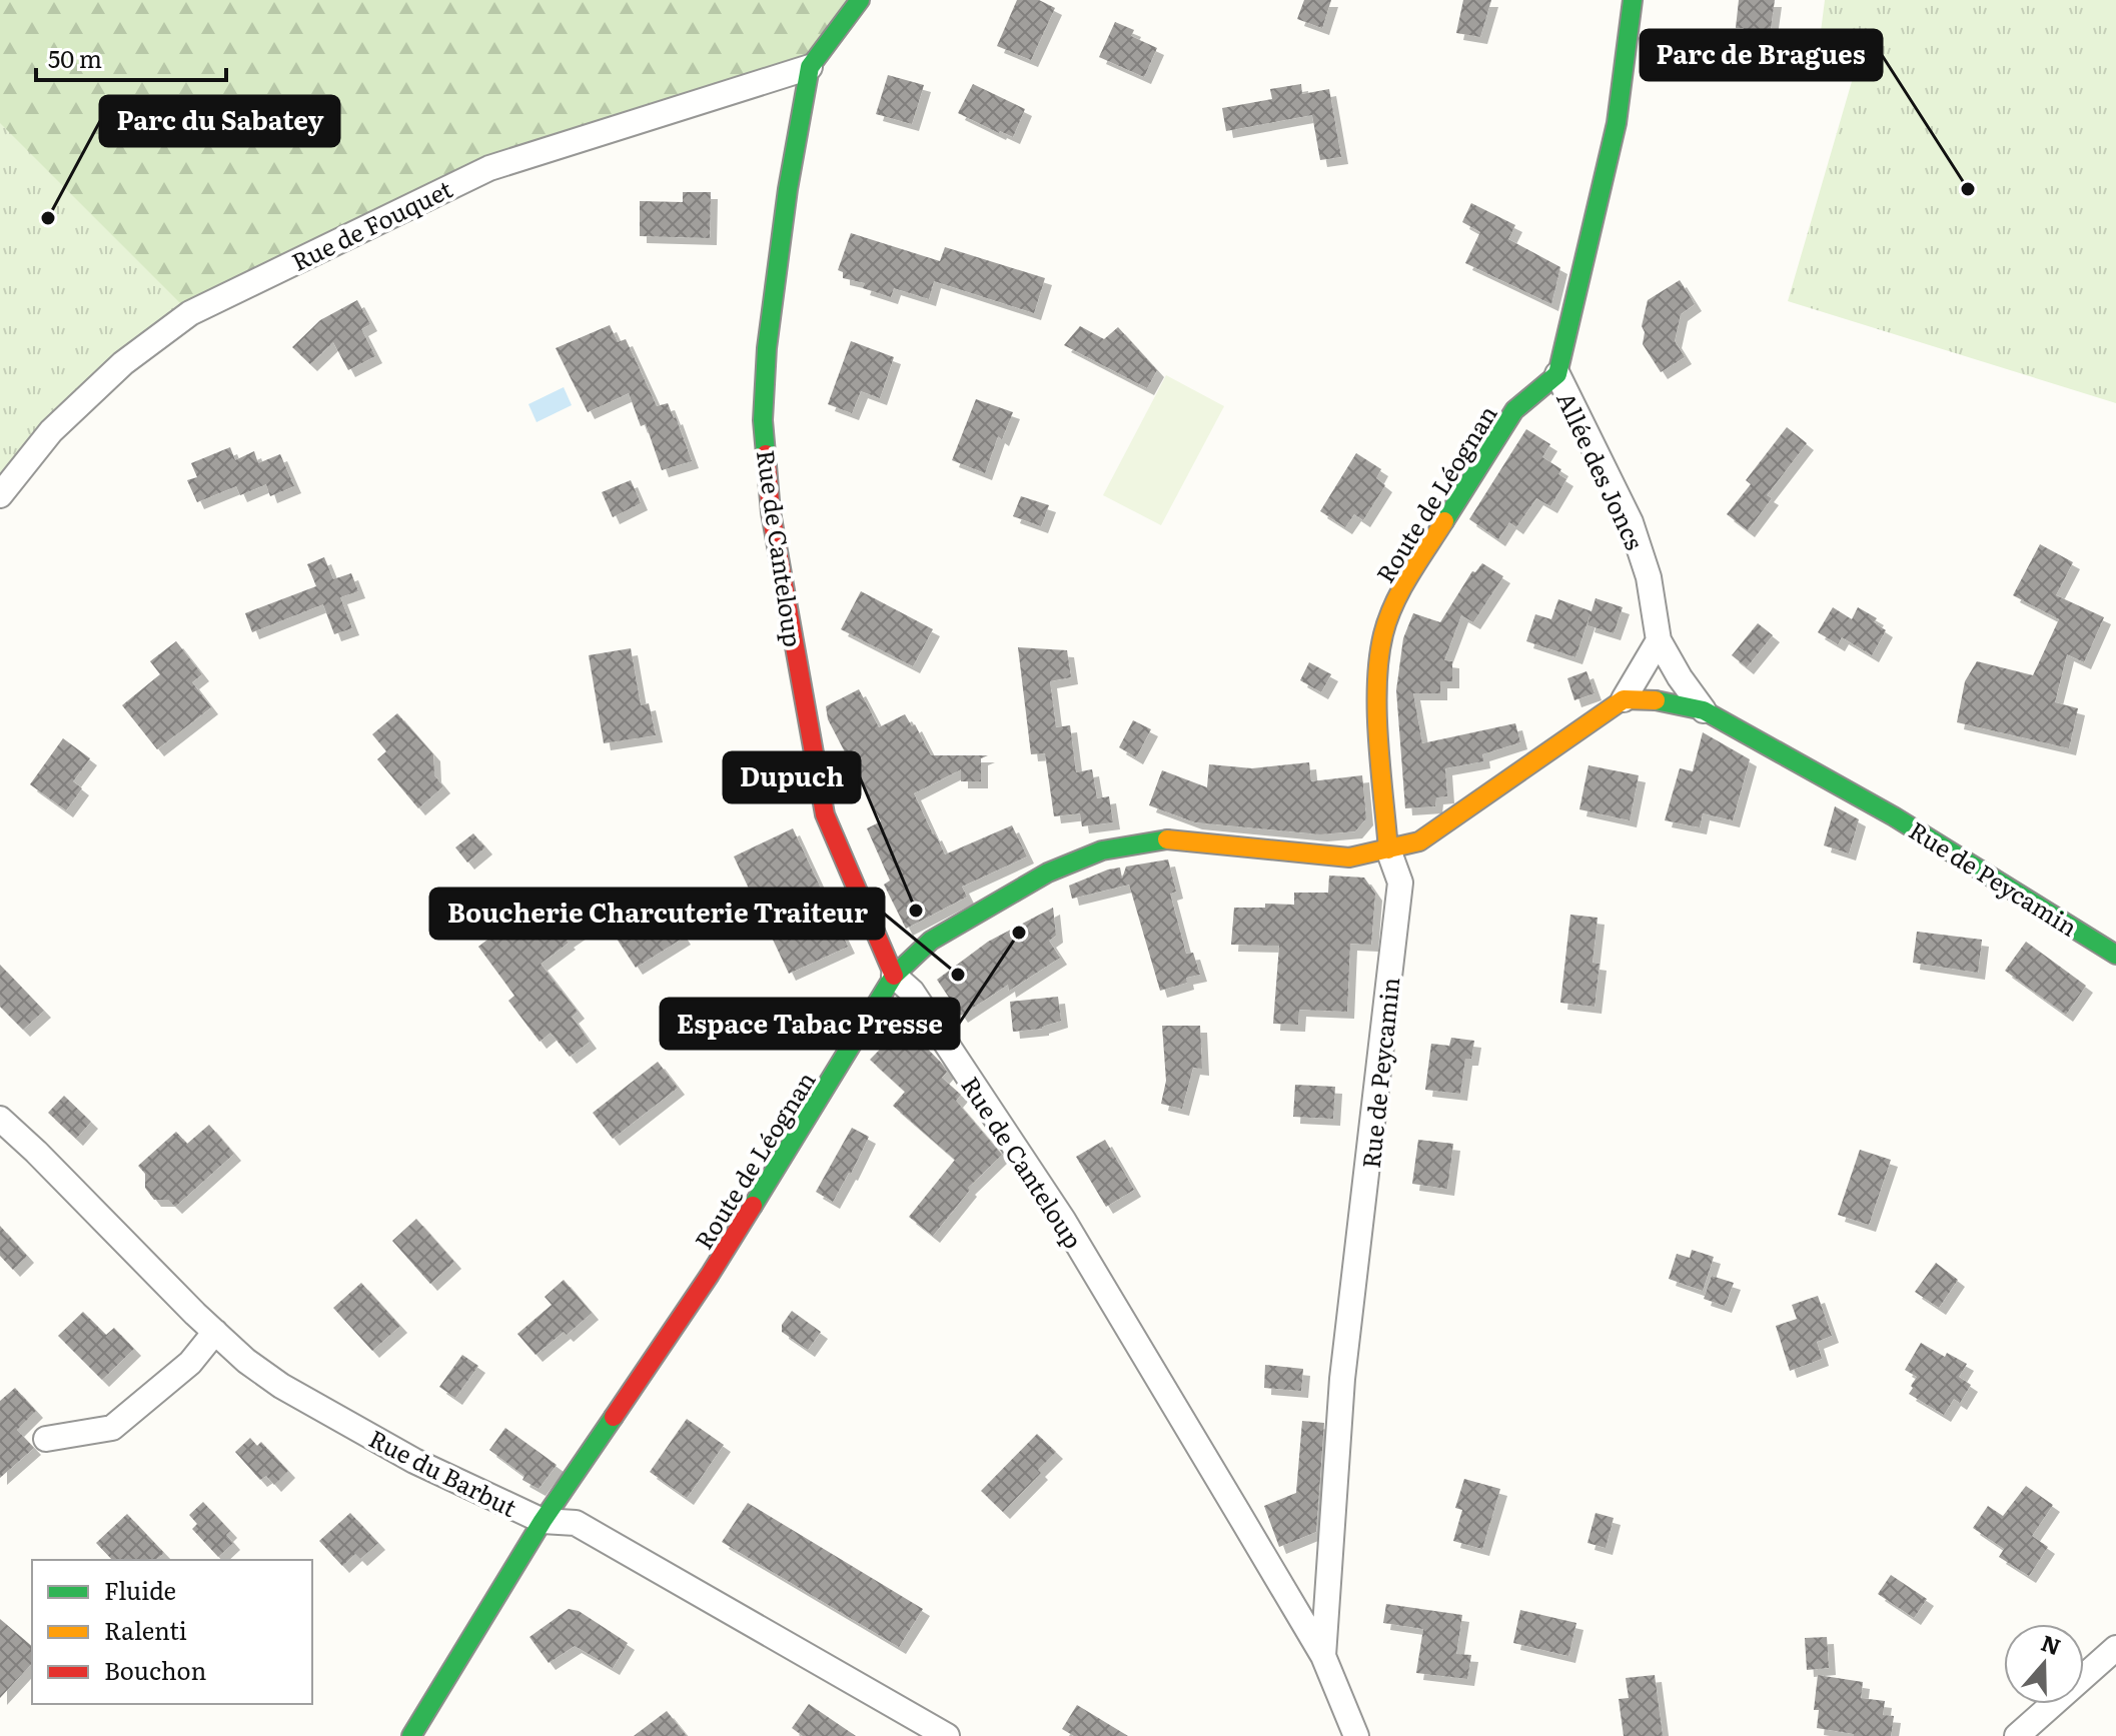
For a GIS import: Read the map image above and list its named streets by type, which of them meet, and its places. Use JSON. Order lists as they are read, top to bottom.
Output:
{
  "streets": {
    "street": [
      "Rue de Fouquet",
      "Allée des Joncs",
      "Route de Léognan",
      "Rue de Canteloup",
      "Rue de Peycamin",
      "Rue du Barbut"
    ]
  },
  "crossings": [
    ["Rue de Fouquet", "Rue de Canteloup"],
    ["Allée des Joncs", "Route de Léognan"],
    ["Allée des Joncs", "Rue de Peycamin"],
    ["Route de Léognan", "Rue de Canteloup"],
    ["Route de Léognan", "Rue de Peycamin"],
    ["Route de Léognan", "Rue du Barbut"],
    ["Rue de Canteloup", "Rue de Peycamin"]
  ],
  "places": [
    "Parc de Bragues",
    "Parc du Sabatey",
    "Dupuch",
    "Espace Tabac Presse",
    "Boucherie Charcuterie Traiteur"
  ],
  "legend": ["Fluide", "Ralenti", "Bouchon"],
  "scale_bar": "50 m",
  "north": "top"
}
